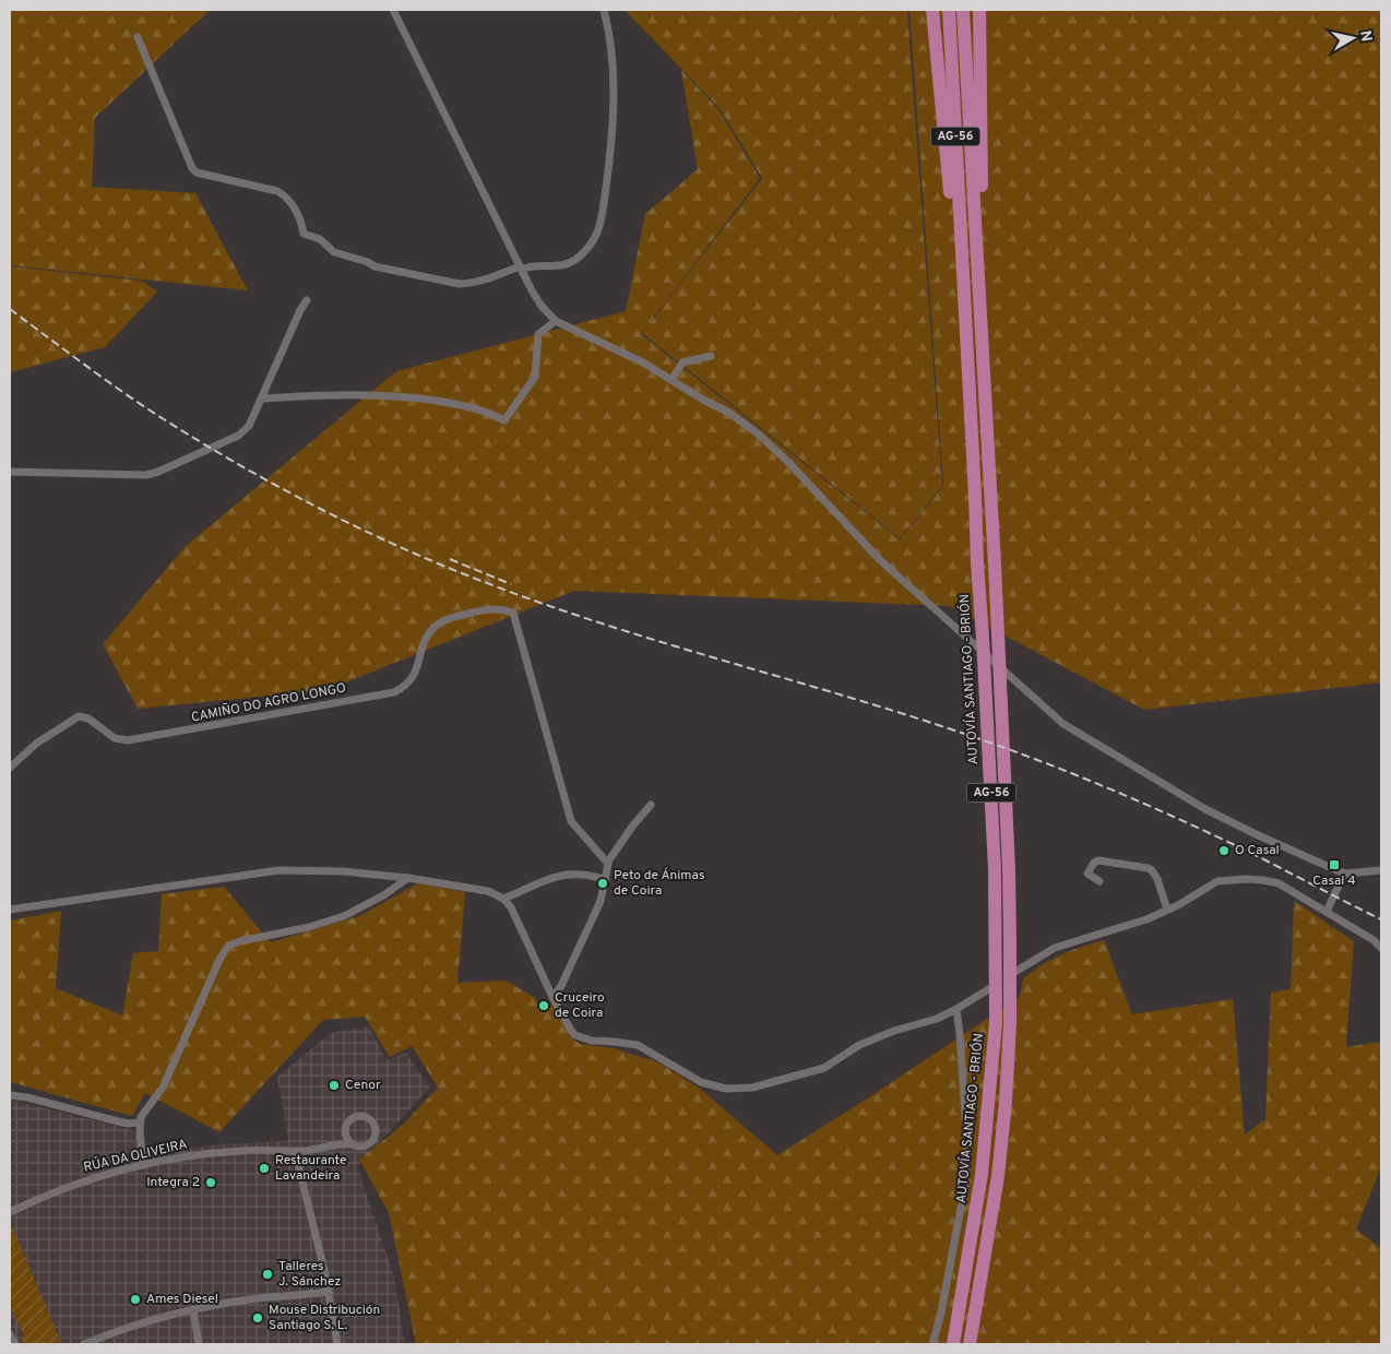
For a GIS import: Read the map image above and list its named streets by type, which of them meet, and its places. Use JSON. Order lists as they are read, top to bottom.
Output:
{
  "streets": {
    "highway": ["AG-56", "AUTOVÍA SANTIAGO - BRIÓN"],
    "street": ["CAMIÑO DO AGRO LONGO", "RÚA DA OLIVEIRA"]
  },
  "places": {
    "other": [
      "O Casal",
      "Peto de Ánimas de Coira",
      "Cruceiro de Coira",
      "Cenor",
      "Restaurante Lavandeira",
      "Integra 2",
      "Talleres J. Sánchez",
      "Ames Diesel",
      "Mouse Distribución Santiago S. L."
    ],
    "transit": ["Casal 4"]
  },
  "north": "right"
}
